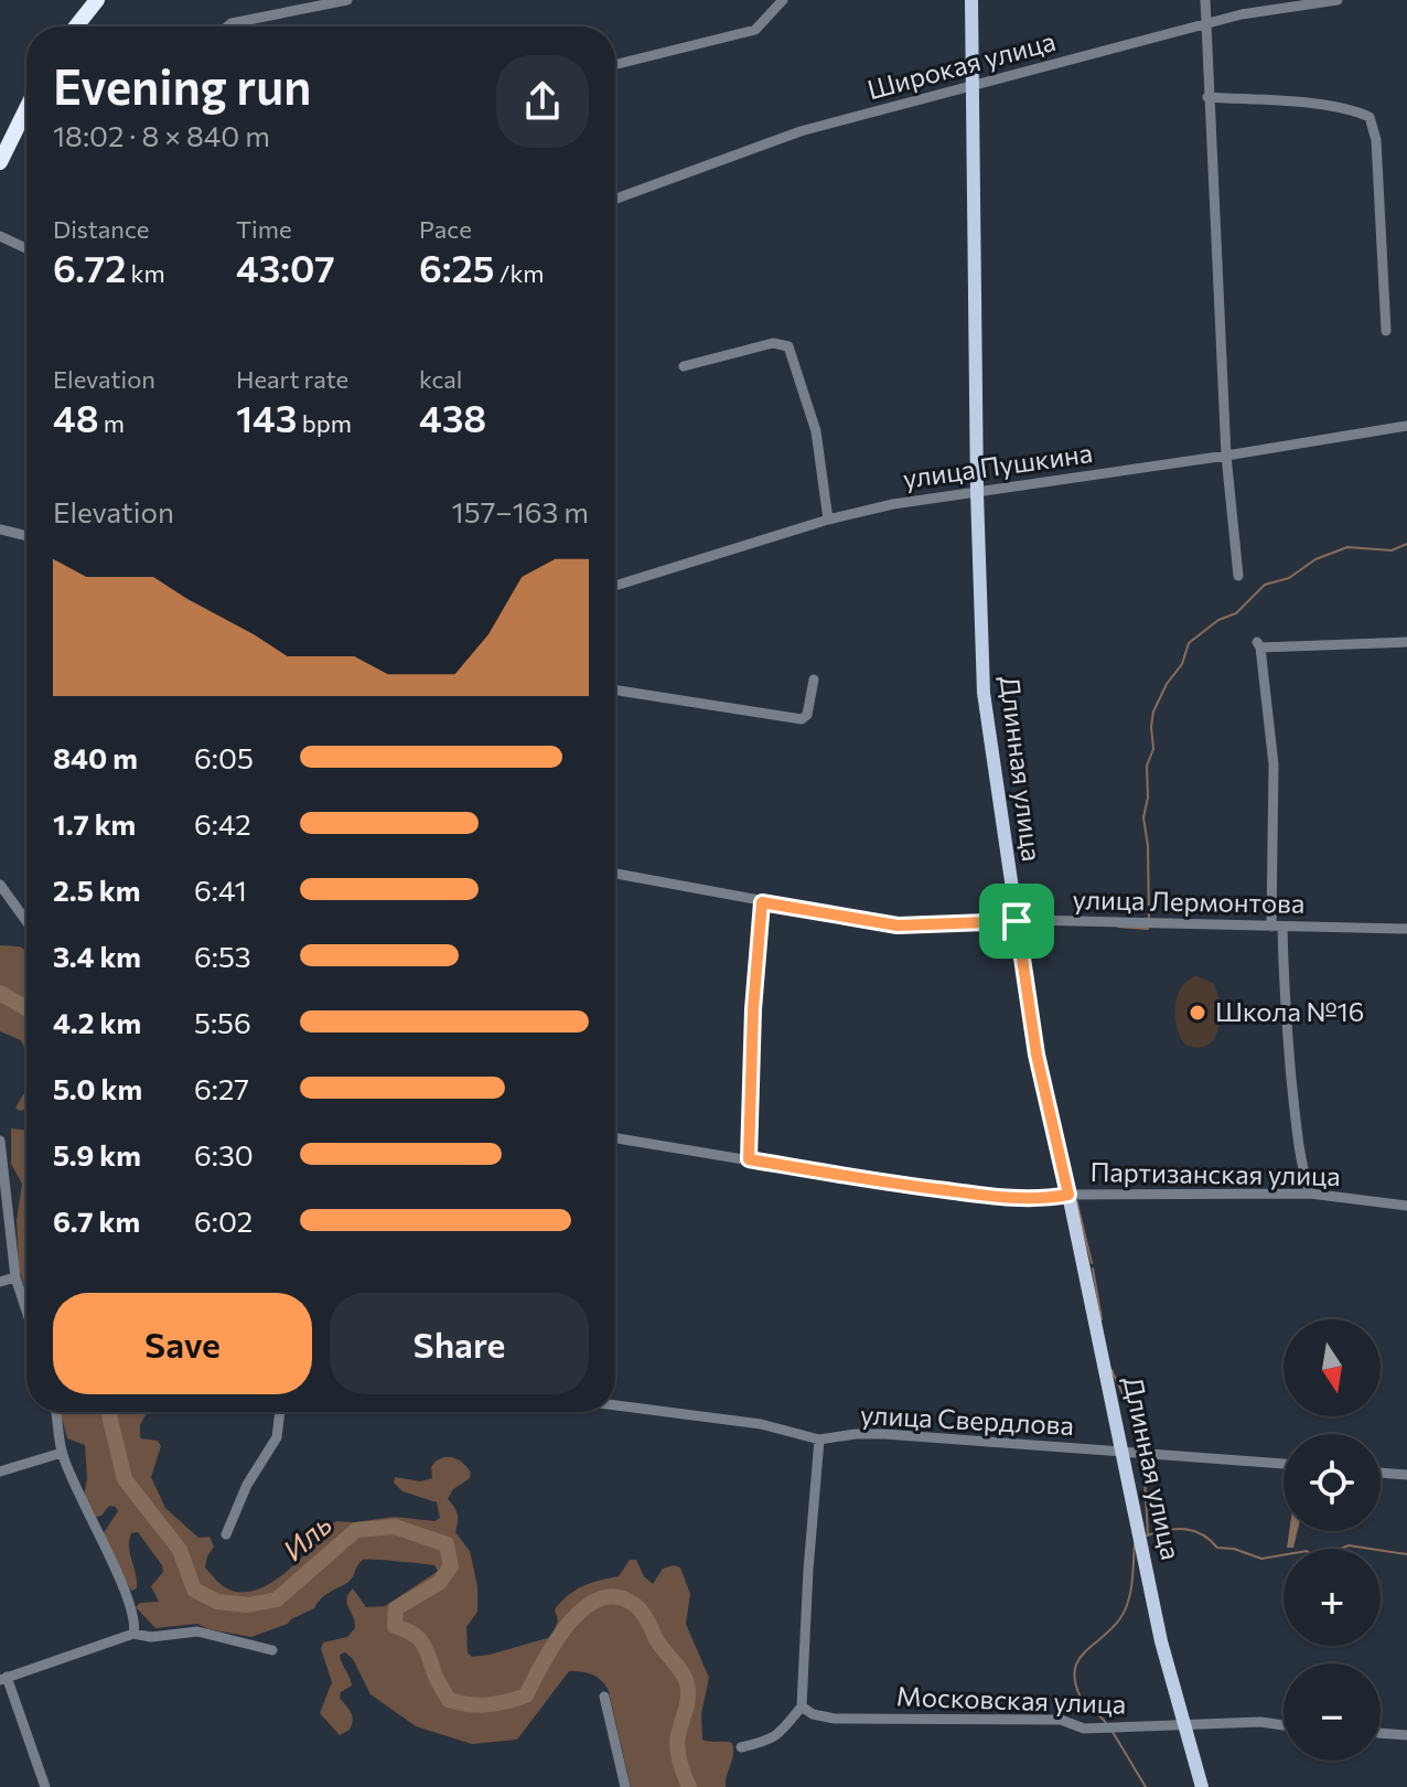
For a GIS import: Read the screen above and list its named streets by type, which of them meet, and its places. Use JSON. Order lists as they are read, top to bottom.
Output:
{
  "streets": {
    "main road": ["Длинная улица"],
    "street": [
      "Широкая улица",
      "улица Пушкина",
      "улица Лермонтова",
      "Партизанская улица",
      "улица Свердлова",
      "Московская улица"
    ]
  },
  "crossings": [
    ["Широкая улица", "Длинная улица"],
    ["улица Пушкина", "Длинная улица"],
    ["Длинная улица", "улица Лермонтова"],
    ["Длинная улица", "Партизанская улица"],
    ["Длинная улица", "улица Свердлова"],
    ["Длинная улица", "Московская улица"]
  ],
  "water": ["Иль"],
  "places": ["Школа №16"],
  "north": "bottom",
  "page": {
    "heading": ["Evening run", "18:02 · 8 × 840 m"],
    "stats": [
      ["Distance", "6.72 km"],
      ["Time", "43:07"],
      ["Pace", "6:25 /km"],
      ["Elevation", "48 m"],
      ["Heart rate", "143 bpm"],
      ["kcal", "438"]
    ],
    "chart": ["Elevation", "157–163 m"],
    "list": [
      {
        "name": "840 m",
        "note": "6:05"
      },
      {
        "name": "1.7 km",
        "note": "6:42"
      },
      {
        "name": "2.5 km",
        "note": "6:41"
      },
      {
        "name": "3.4 km",
        "note": "6:53"
      },
      {
        "name": "4.2 km",
        "note": "5:56"
      },
      {
        "name": "5.0 km",
        "note": "6:27"
      },
      {
        "name": "5.9 km",
        "note": "6:30"
      },
      {
        "name": "6.7 km",
        "note": "6:02"
      }
    ],
    "buttons": ["Save", "Share"],
    "map_buttons": ["+", "−"]
  }
}
